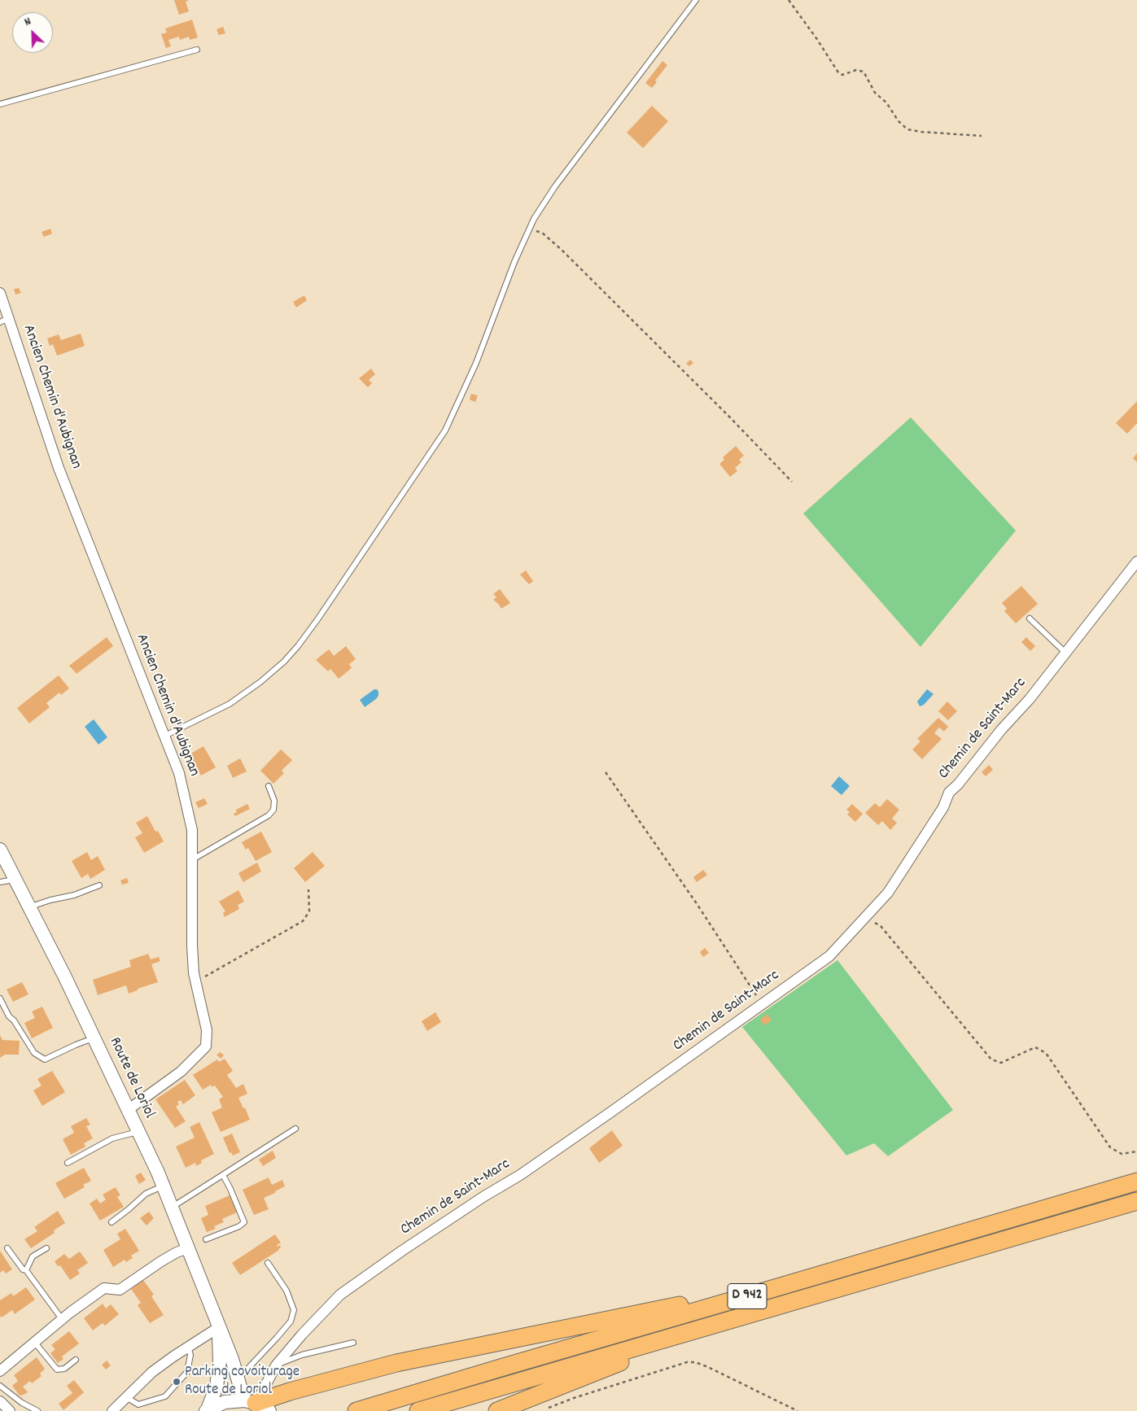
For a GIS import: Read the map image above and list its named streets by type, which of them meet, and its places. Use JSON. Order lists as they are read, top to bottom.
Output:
{
  "streets": {
    "highway": ["D 942"],
    "street": ["Ancien Chemin d'Aubignan", "Chemin de Saint-Marc", "Route de Loriol"]
  },
  "crossings": [
    ["Ancien Chemin d'Aubignan", "Route de Loriol"],
    ["Chemin de Saint-Marc", "Route de Loriol"],
    ["Chemin de Saint-Marc", "D 942"],
    ["Route de Loriol", "D 942"]
  ],
  "places": ["Parking covoiturage Route de Loriol"],
  "north": "top left"
}
